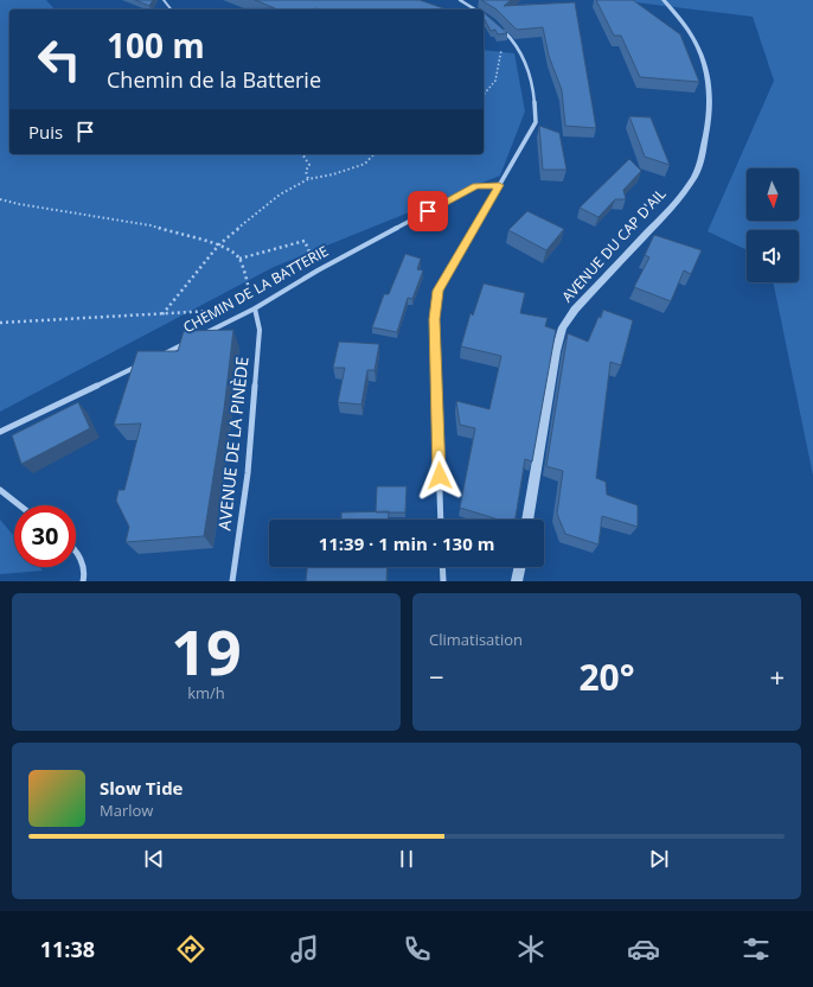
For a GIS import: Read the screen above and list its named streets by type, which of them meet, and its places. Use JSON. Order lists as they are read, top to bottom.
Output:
{
  "streets": {
    "street": ["AVENUE DU CAP D'AIL", "CHEMIN DE LA BATTERIE", "AVENUE DE LA PINÈDE"]
  },
  "crossings": [
    ["CHEMIN DE LA BATTERIE", "AVENUE DE LA PINÈDE"]
  ],
  "north": "bottom",
  "page": {
    "turn": ["100 m", "Chemin de la Batterie"],
    "then": "Puis",
    "limit": "30",
    "trip": "11:39 · 1 min · 130 m",
    "tile": [
      ["19", "km/h"],
      "Climatisation"
    ],
    "heat": ["−", "20°", "+"],
    "song": ["Slow Tide", "Marlow"],
    "tabs": "11:38"
  }
}
